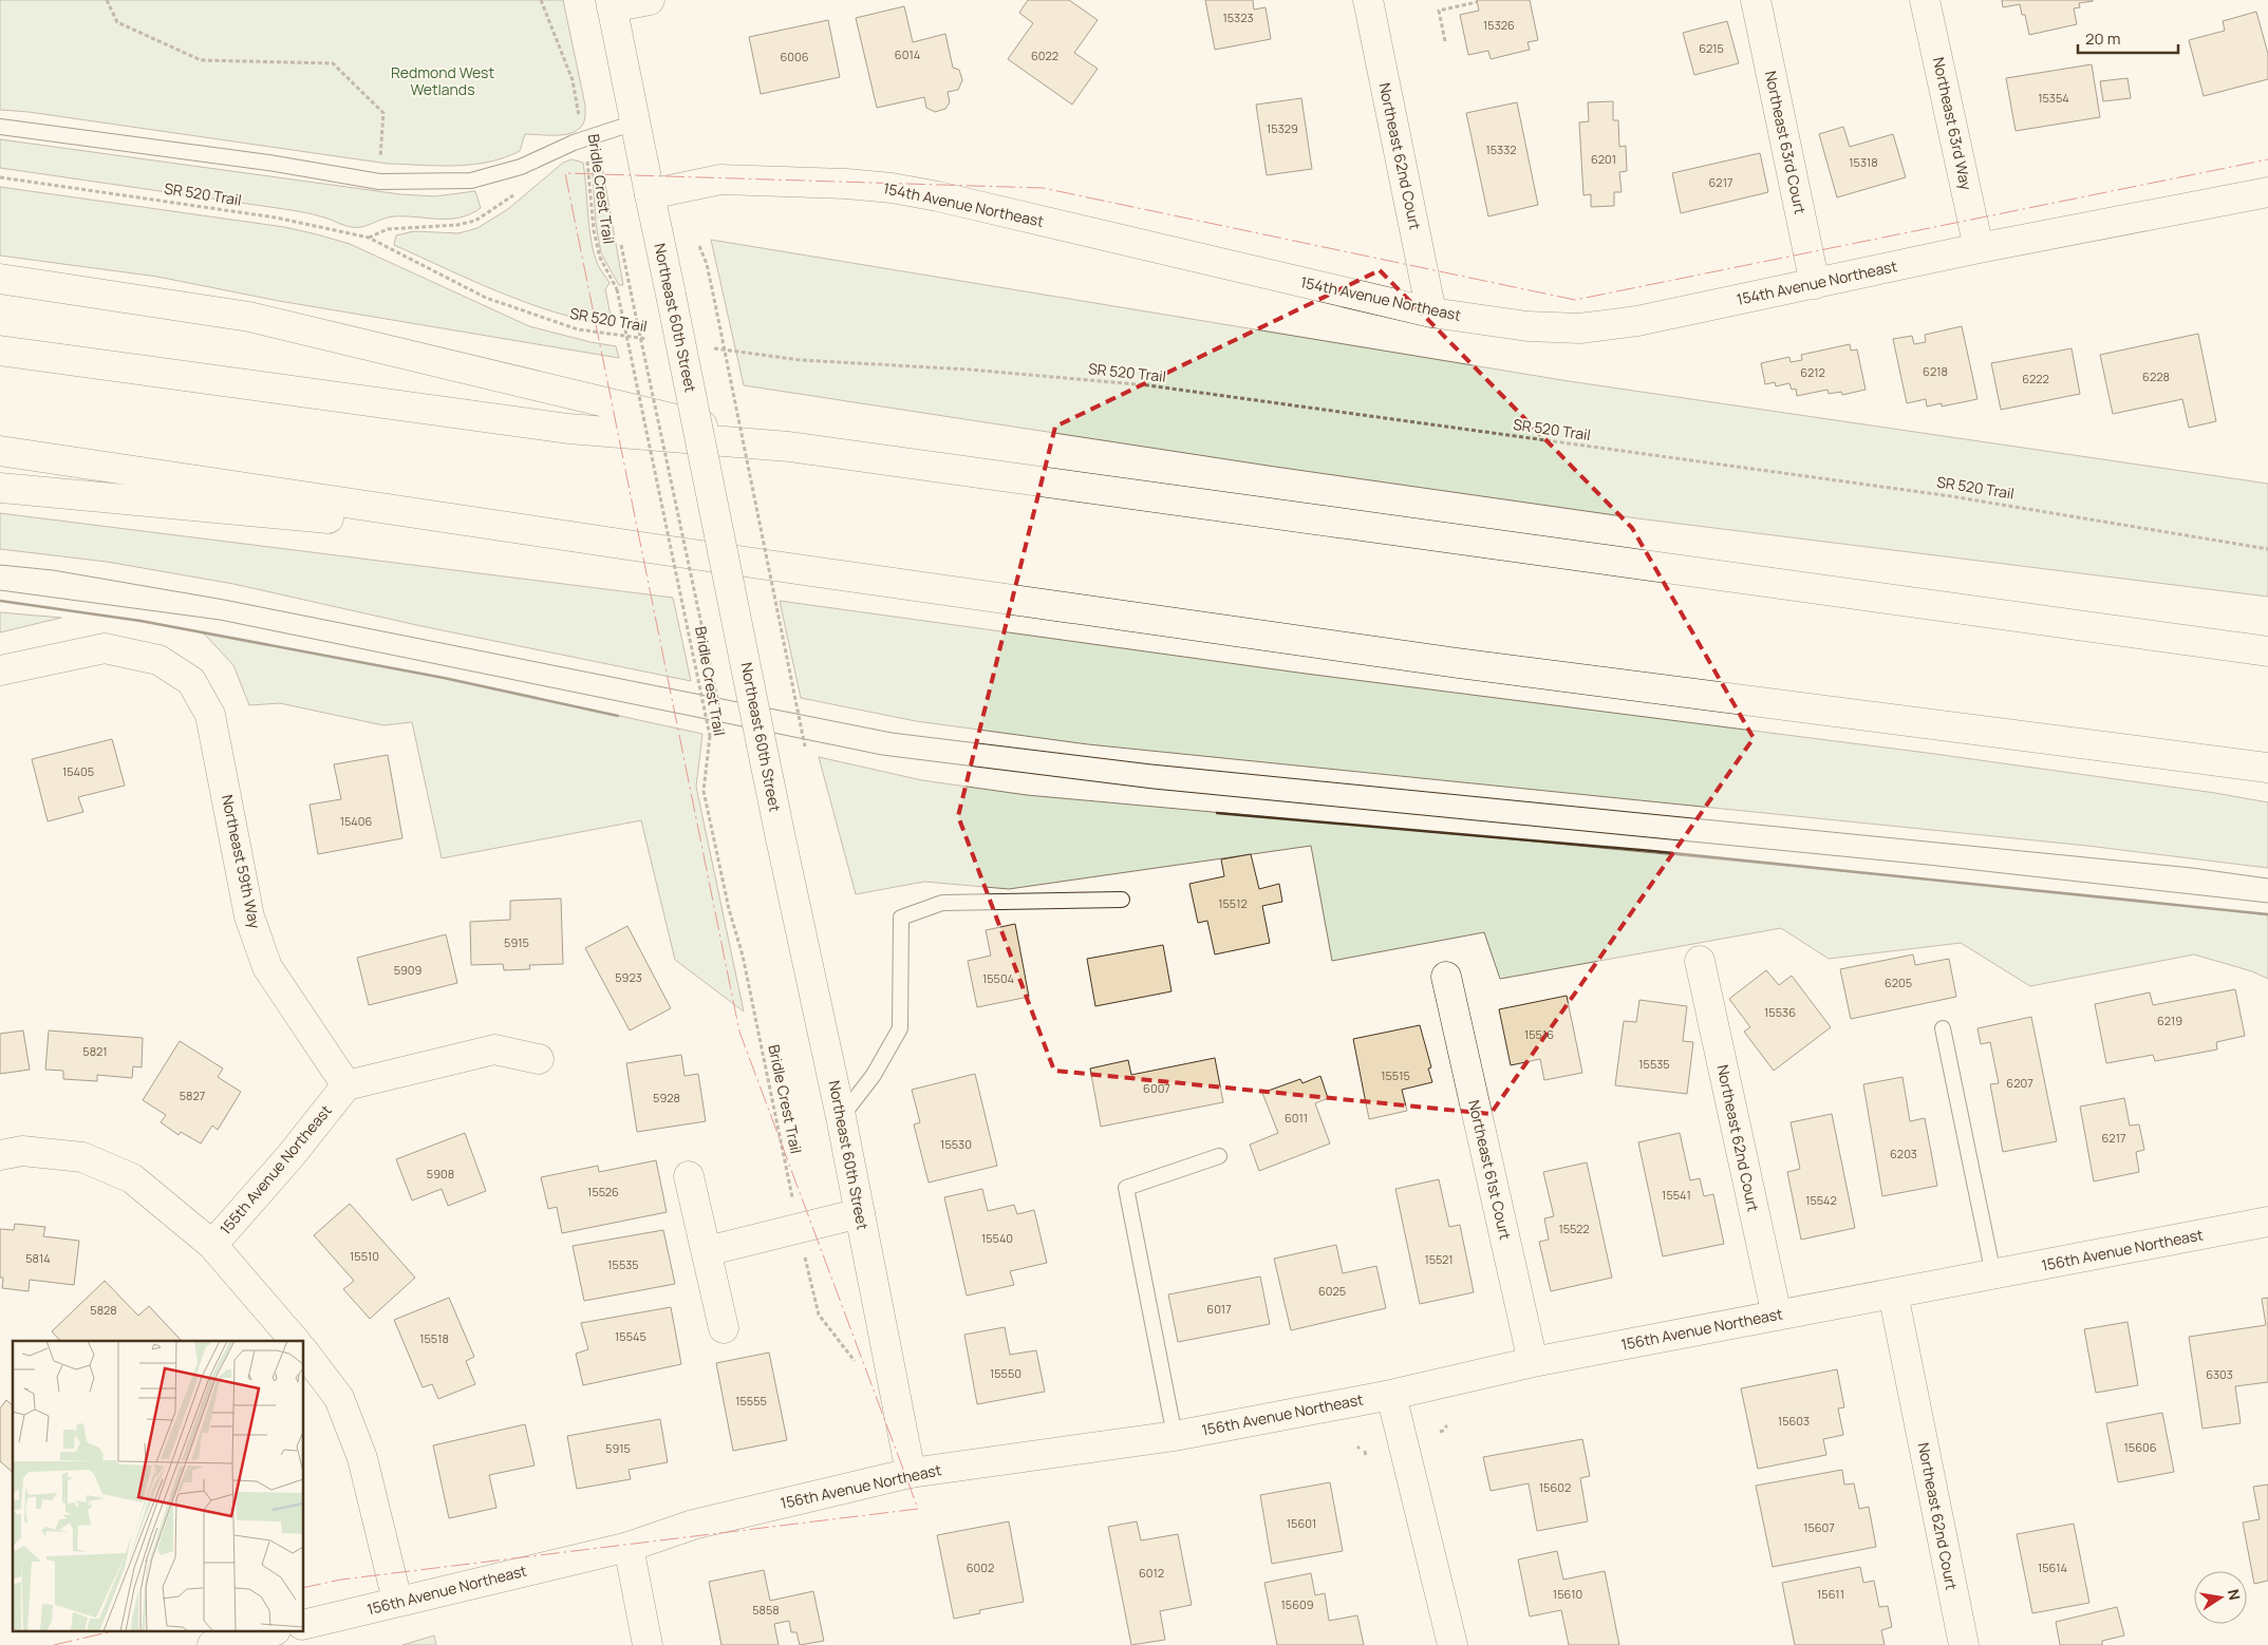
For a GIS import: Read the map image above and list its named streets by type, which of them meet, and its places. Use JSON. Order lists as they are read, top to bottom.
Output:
{
  "streets": {
    "main road": [
      "Northeast 63rd Way",
      "Northeast 63rd Court",
      "Northeast 62nd Court",
      "154th Avenue Northeast",
      "Northeast 60th Street",
      "Northeast 59th Way",
      "155th Avenue Northeast",
      "Northeast 61st Court",
      "156th Avenue Northeast"
    ],
    "path": ["Bridle Crest Trail", "SR 520 Trail"]
  },
  "crossings": [
    ["Northeast 63rd Way", "154th Avenue Northeast"],
    ["Northeast 63rd Court", "154th Avenue Northeast"],
    ["Northeast 62nd Court", "154th Avenue Northeast"],
    ["Northeast 62nd Court", "156th Avenue Northeast"],
    ["154th Avenue Northeast", "Northeast 60th Street"],
    ["Northeast 60th Street", "156th Avenue Northeast"],
    ["Northeast 59th Way", "155th Avenue Northeast"],
    ["Northeast 61st Court", "156th Avenue Northeast"]
  ],
  "parks": ["Redmond West Wetlands"],
  "house_numbers": [
    "15323",
    "15326",
    "6215",
    "6014",
    "6022",
    "6006",
    "15354",
    "15329",
    "15332",
    "6201",
    "15318",
    "6217",
    "6218",
    "6212",
    "6228",
    "6222",
    "15405",
    "15406",
    "15512",
    "5915",
    "5909",
    "5923",
    "15504",
    "6205",
    "15536",
    "6219",
    "15516",
    "5821",
    "15535",
    "15515",
    "6207",
    "6007",
    "5827",
    "5928",
    "6011",
    "6217",
    "15530",
    "6203",
    "5908",
    "15526",
    "15541",
    "15542",
    "15522",
    "15540",
    "15510",
    "5814",
    "15521",
    "15535",
    "6025",
    "6017",
    "5828",
    "15545",
    "15518",
    "15550",
    "6303",
    "15555",
    "15603",
    "15606",
    "5915",
    "15602",
    "15601",
    "15607",
    "6002",
    "15614",
    "6012",
    "15610",
    "15611",
    "15609",
    "5858"
  ],
  "scale_bar": "20 m",
  "north": "right"
}
